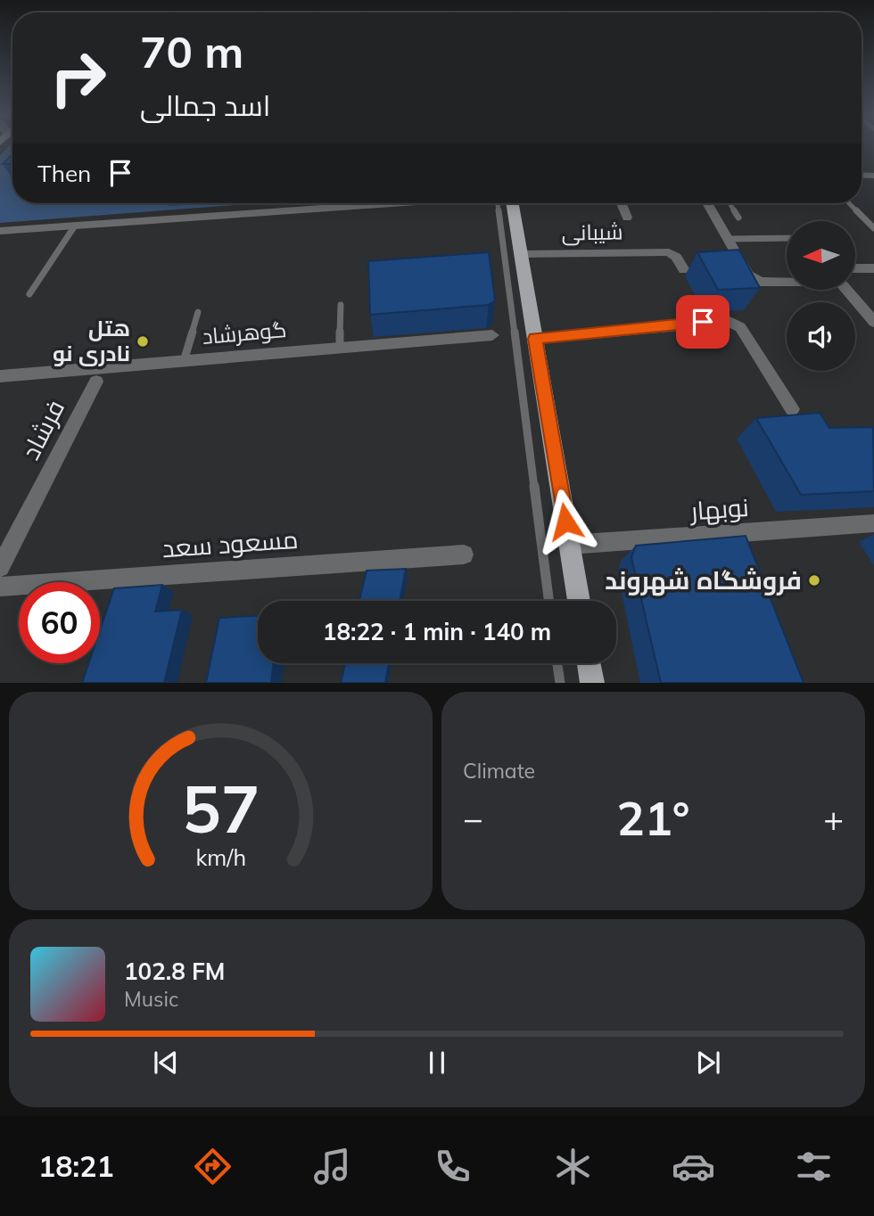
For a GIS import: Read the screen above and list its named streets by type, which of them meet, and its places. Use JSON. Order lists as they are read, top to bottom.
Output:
{
  "streets": {
    "street": [
      "شیبانی",
      "گوهرشاد",
      "فرشاد",
      "نوبهار",
      "مسعود سعد"
    ]
  },
  "places": ["هتل نادری نو", "فروشگاه شهروند"],
  "north": "left",
  "page": {
    "turn": ["70 m", "اسد جمالی"],
    "then": "Then",
    "limit": "60",
    "trip": "18:22 · 1 min · 140 m",
    "tile": "Climate",
    "heat": ["−", "21°", "+"],
    "song": ["102.8 FM", "Music"],
    "tabs": "18:21",
    "gauge": ["57", "km/h"]
  }
}
